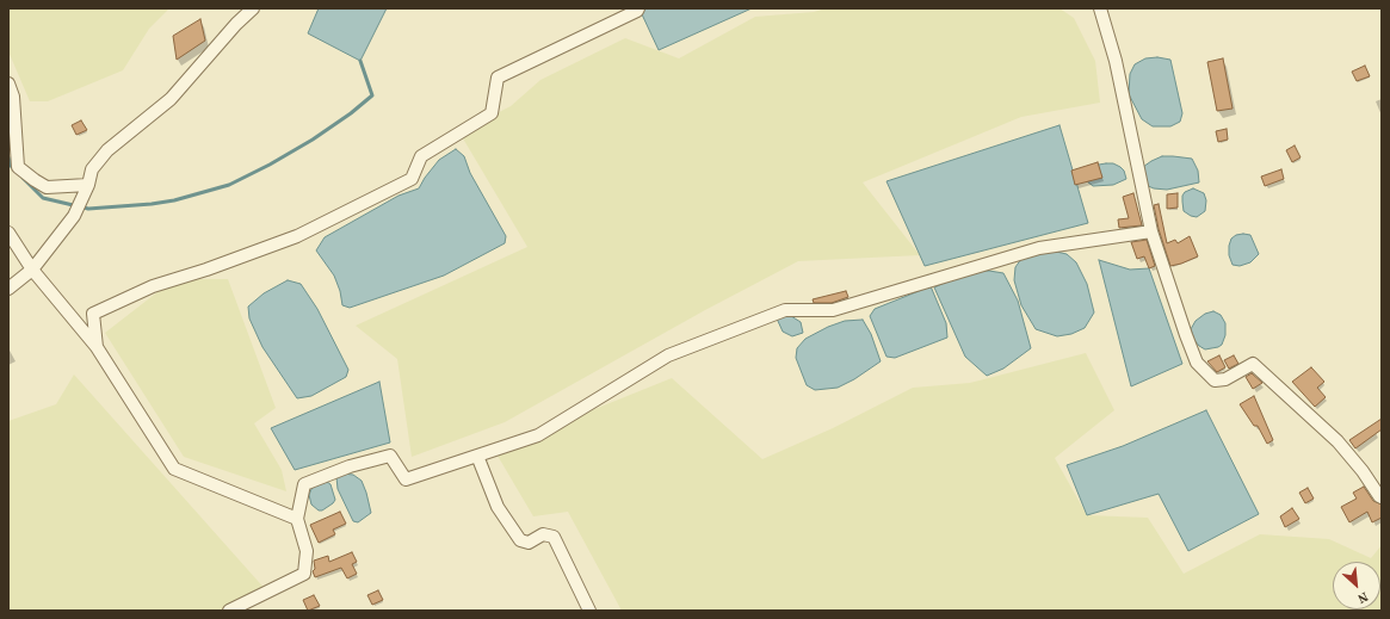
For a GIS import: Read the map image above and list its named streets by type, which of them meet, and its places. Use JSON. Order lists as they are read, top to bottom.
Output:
{
  "north": "bottom right"
}
